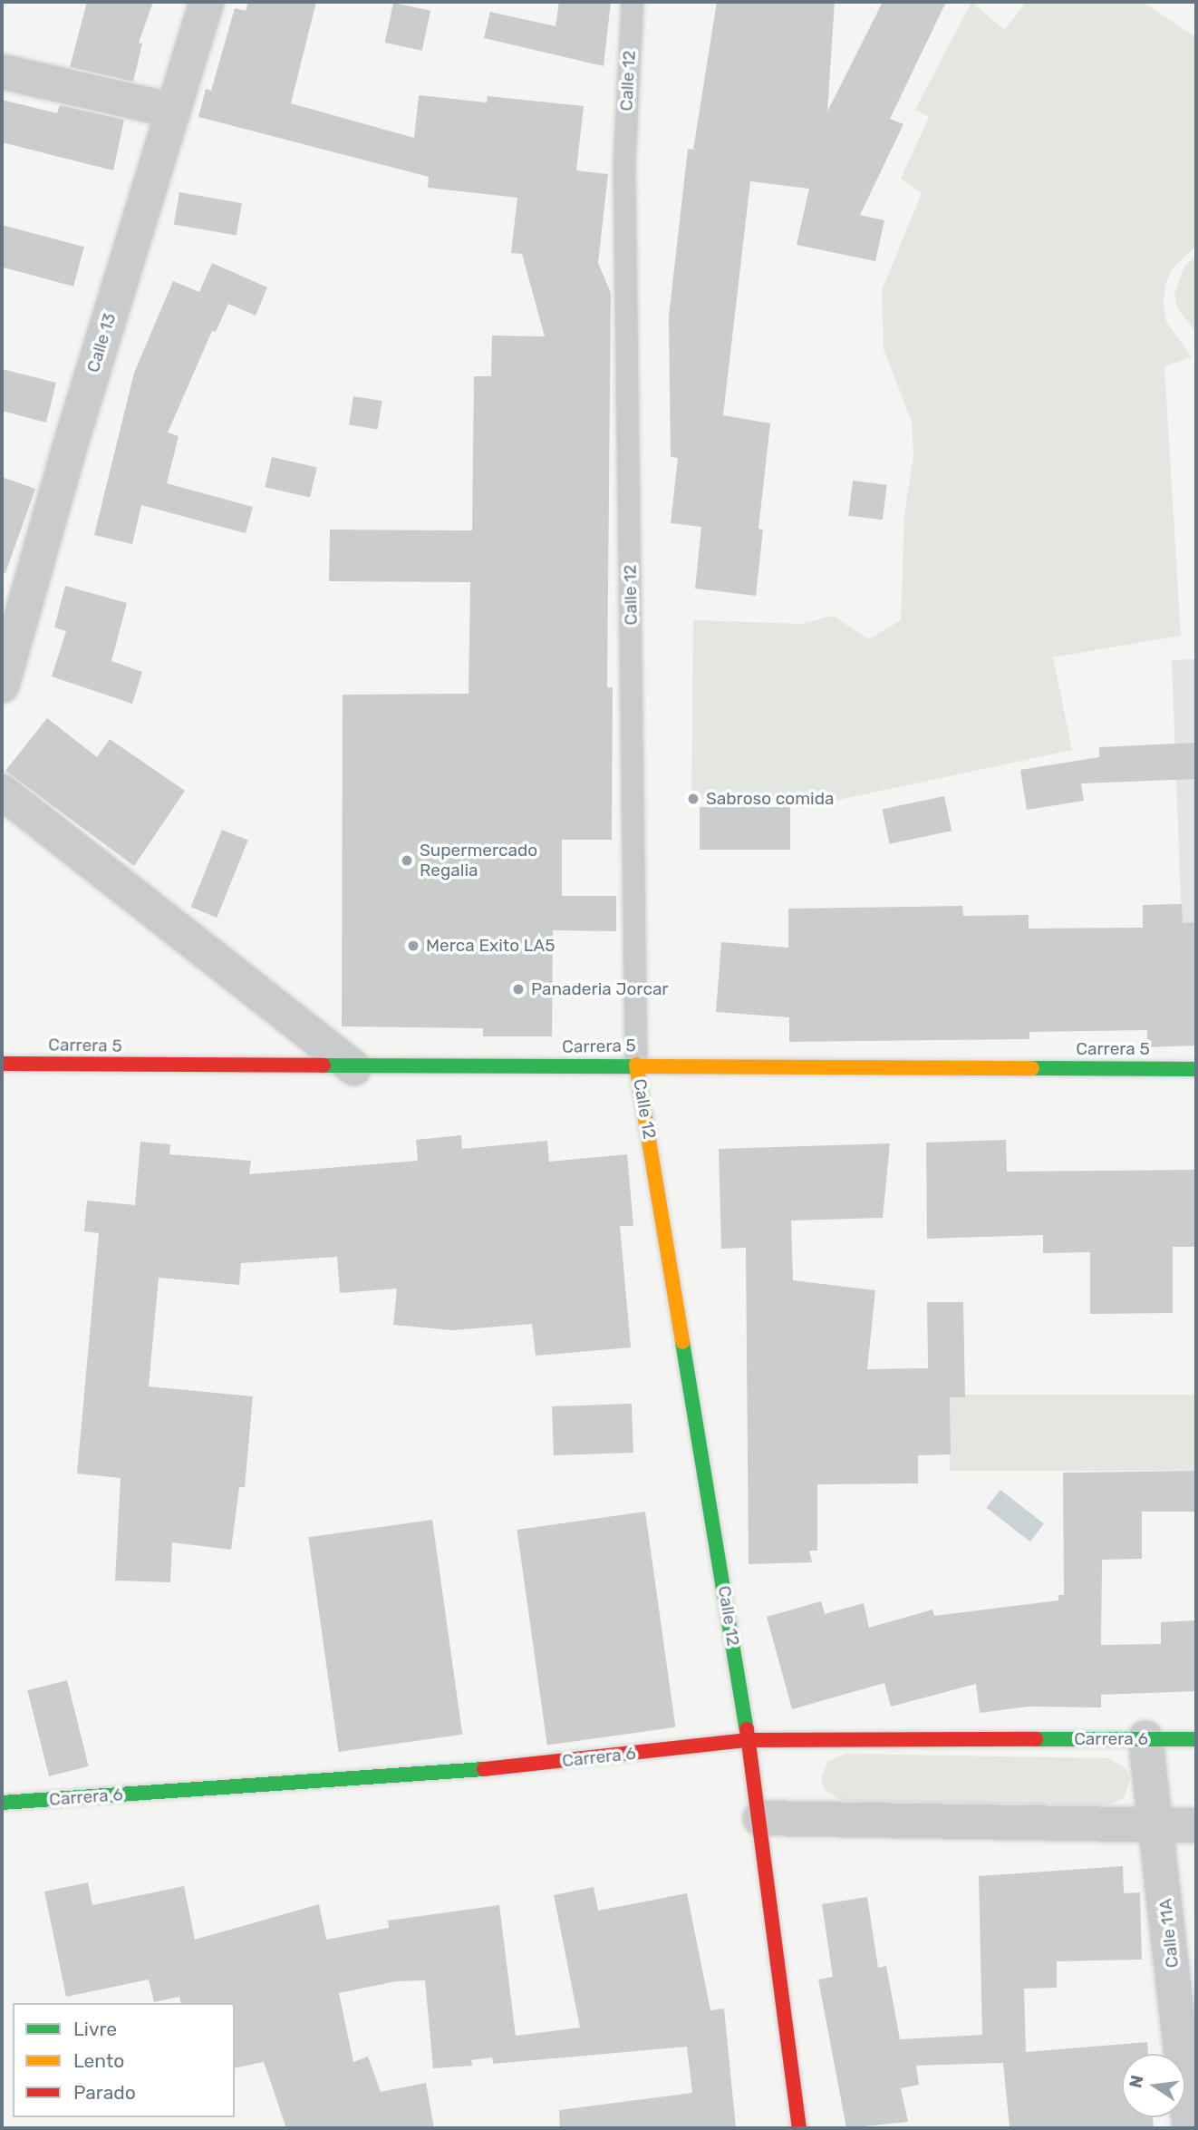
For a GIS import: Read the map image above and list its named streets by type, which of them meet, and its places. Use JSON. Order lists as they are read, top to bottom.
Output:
{
  "streets": {
    "street": [
      "Calle 12",
      "Calle 13",
      "Carrera 5",
      "Carrera 6",
      "Calle 11A"
    ]
  },
  "crossings": [
    ["Calle 12", "Carrera 5"],
    ["Calle 12", "Carrera 6"],
    ["Carrera 6", "Calle 11A"]
  ],
  "places": [
    "Sabroso comida",
    "Supermercado Regalia",
    "Merca Exito LA5",
    "Panaderia Jorcar"
  ],
  "legend": ["Livre", "Lento", "Parado"],
  "north": "left"
}
